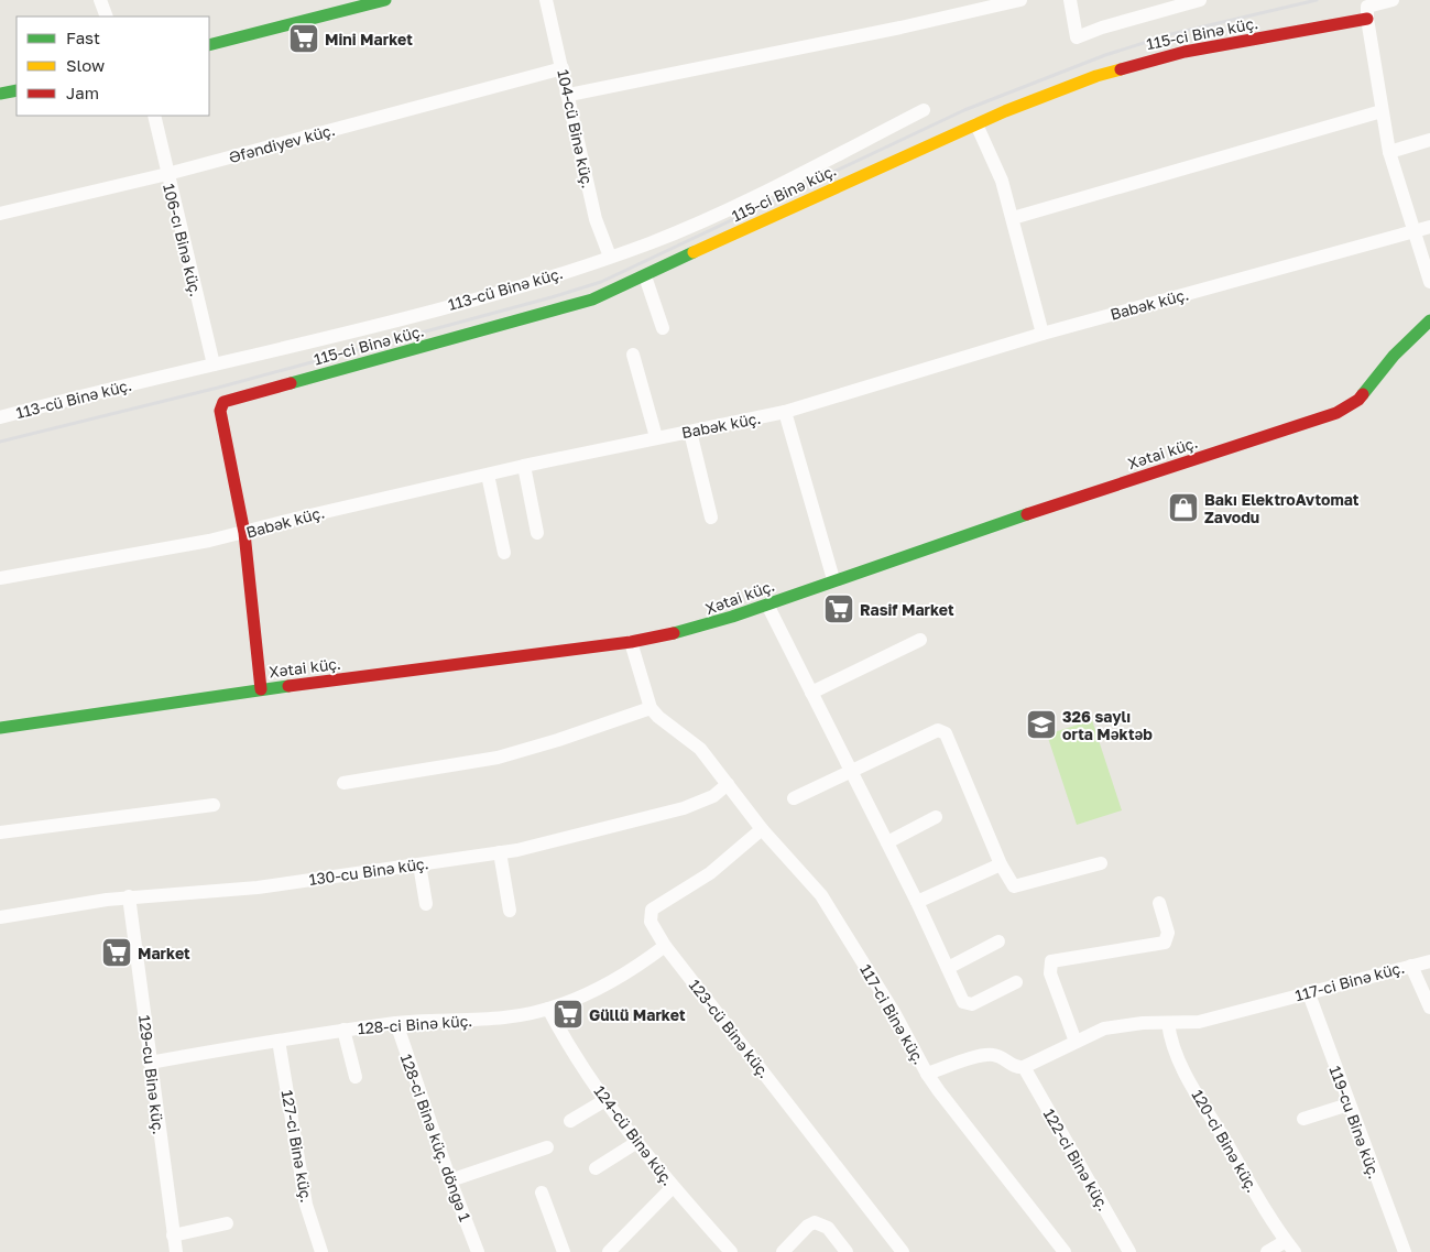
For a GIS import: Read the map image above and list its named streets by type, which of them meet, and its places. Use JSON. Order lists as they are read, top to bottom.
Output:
{
  "streets": {
    "street": [
      "115-ci Binə küç.",
      "104-cü Binə küç.",
      "Əfəndiyev küç.",
      "106-cı Binə küç.",
      "113-cü Binə küç.",
      "Babək küç.",
      "Xətai küç.",
      "130-cu Binə küç.",
      "117-ci Binə küç.",
      "128-ci Binə küç.",
      "123-cü Binə küç.",
      "129-cu Binə küç.",
      "119-cu Binə küç.",
      "124-cü Binə küç.",
      "128-ci Binə küç. döngə 1",
      "120-ci Binə küç.",
      "127-ci Binə küç.",
      "122-ci Binə küç."
    ]
  },
  "crossings": [
    ["115-ci Binə küç.", "Babək küç."],
    ["104-cü Binə küç.", "Əfəndiyev küç."],
    ["104-cü Binə küç.", "113-cü Binə küç."],
    ["Əfəndiyev küç.", "106-cı Binə küç."],
    ["106-cı Binə küç.", "113-cü Binə küç."],
    ["Xətai küç.", "117-ci Binə küç."],
    ["130-cu Binə küç.", "117-ci Binə küç."],
    ["130-cu Binə küç.", "129-cu Binə küç."],
    ["117-ci Binə küç.", "123-cü Binə küç."],
    ["117-ci Binə küç.", "119-cu Binə küç."],
    ["117-ci Binə küç.", "120-ci Binə küç."],
    ["117-ci Binə küç.", "122-ci Binə küç."],
    ["128-ci Binə küç.", "123-cü Binə küç."],
    ["128-ci Binə küç.", "129-cu Binə küç."],
    ["128-ci Binə küç.", "124-cü Binə küç."],
    ["128-ci Binə küç.", "128-ci Binə küç. döngə 1"],
    ["128-ci Binə küç.", "127-ci Binə küç."]
  ],
  "places": {
    "supermarket": [
      "Mini Market",
      "Rasif Market",
      "Market",
      "Güllü Market"
    ],
    "shop": ["Bakı ElektroAvtomat Zavodu"],
    "school or university": ["326 saylı orta Məktəb"]
  },
  "legend": ["Fast", "Slow", "Jam"]
}
